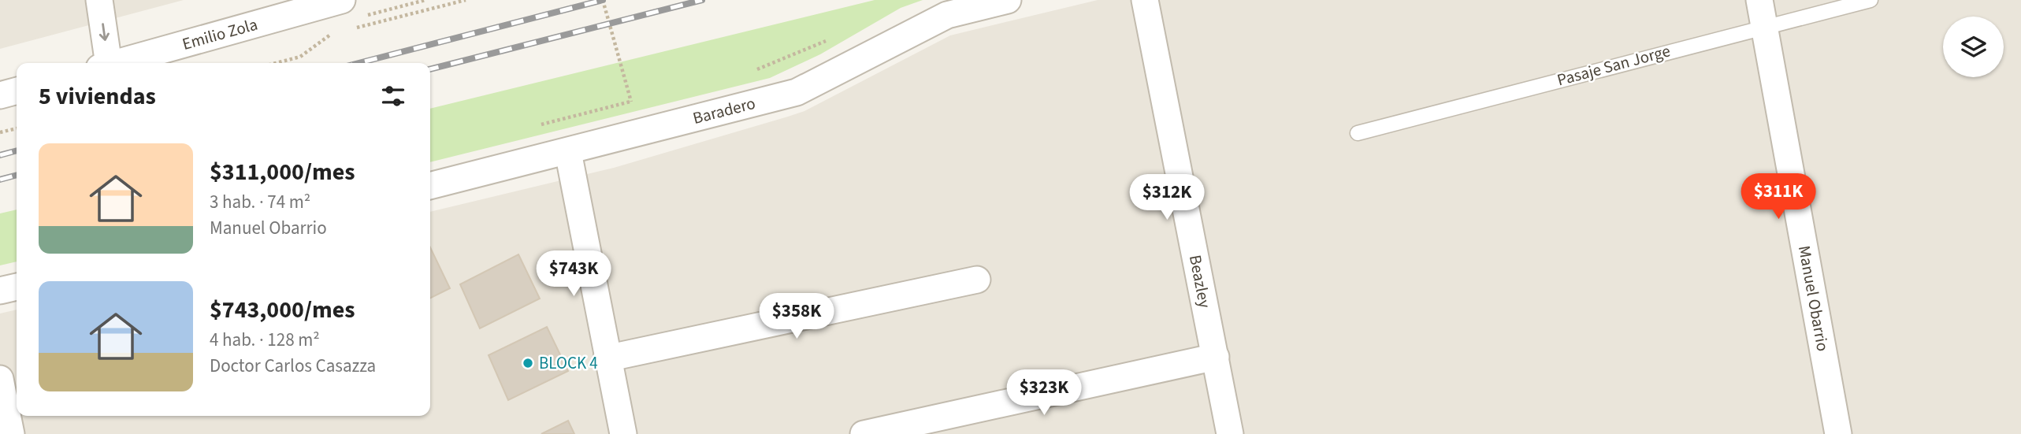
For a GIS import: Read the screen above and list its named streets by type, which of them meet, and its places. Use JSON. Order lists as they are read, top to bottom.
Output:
{
  "streets": {
    "street": [
      "Emilio Zola",
      "Baradero",
      "Beazley",
      "Manuel Obarrio"
    ],
    "lane": ["Pasaje San Jorge"]
  },
  "crossings": [
    ["Pasaje San Jorge", "Manuel Obarrio"]
  ],
  "places": ["BLOCK 4"],
  "page": {
    "heading": "5 viviendas",
    "list": [
      {
        "name": "$311,000/mes",
        "note": "3 hab. · 74 m² · Manuel Obarrio"
      },
      {
        "name": "$743,000/mes",
        "note": "4 hab. · 128 m² · Doctor Carlos Casazza"
      }
    ],
    "price": [
      "$311K",
      "$312K",
      "$743K",
      "$358K",
      "$323K"
    ]
  }
}
